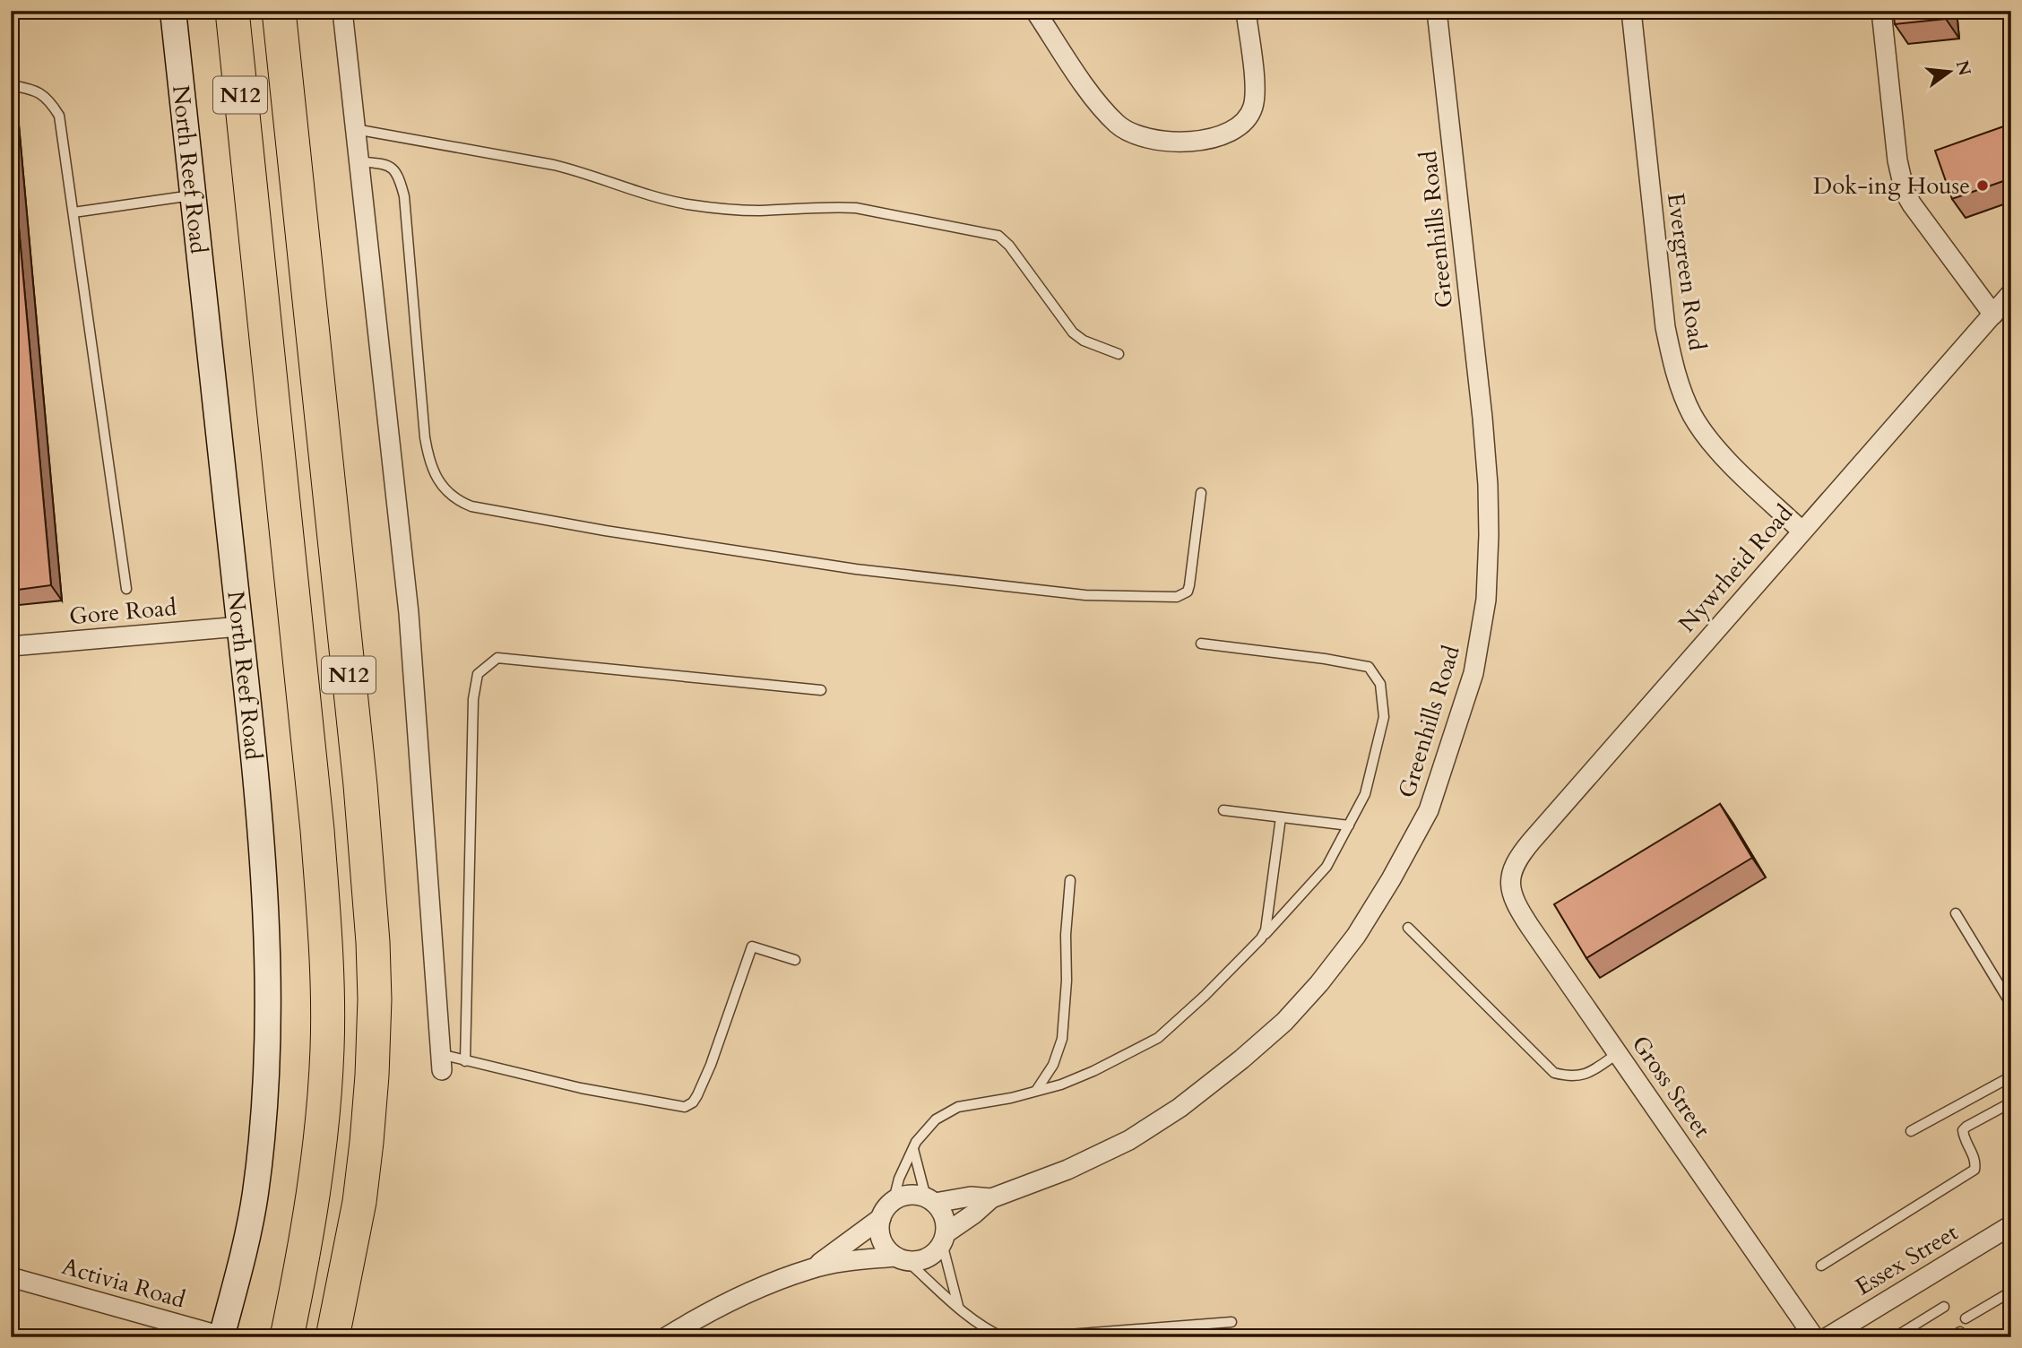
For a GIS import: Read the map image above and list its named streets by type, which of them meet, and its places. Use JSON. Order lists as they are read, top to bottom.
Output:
{
  "streets": {
    "highway": ["N12"],
    "main road": ["North Reef Road"],
    "street": [
      "Greenhills Road",
      "Evergreen Road",
      "Nywrheid Road",
      "Gore Road",
      "Gross Street",
      "Essex Street",
      "Activia Road"
    ]
  },
  "crossings": [
    ["North Reef Road", "Gore Road"],
    ["North Reef Road", "Activia Road"],
    ["Evergreen Road", "Nywrheid Road"],
    ["Nywrheid Road", "Gross Street"]
  ],
  "places": ["Dok-ing House"],
  "north": "right"
}
